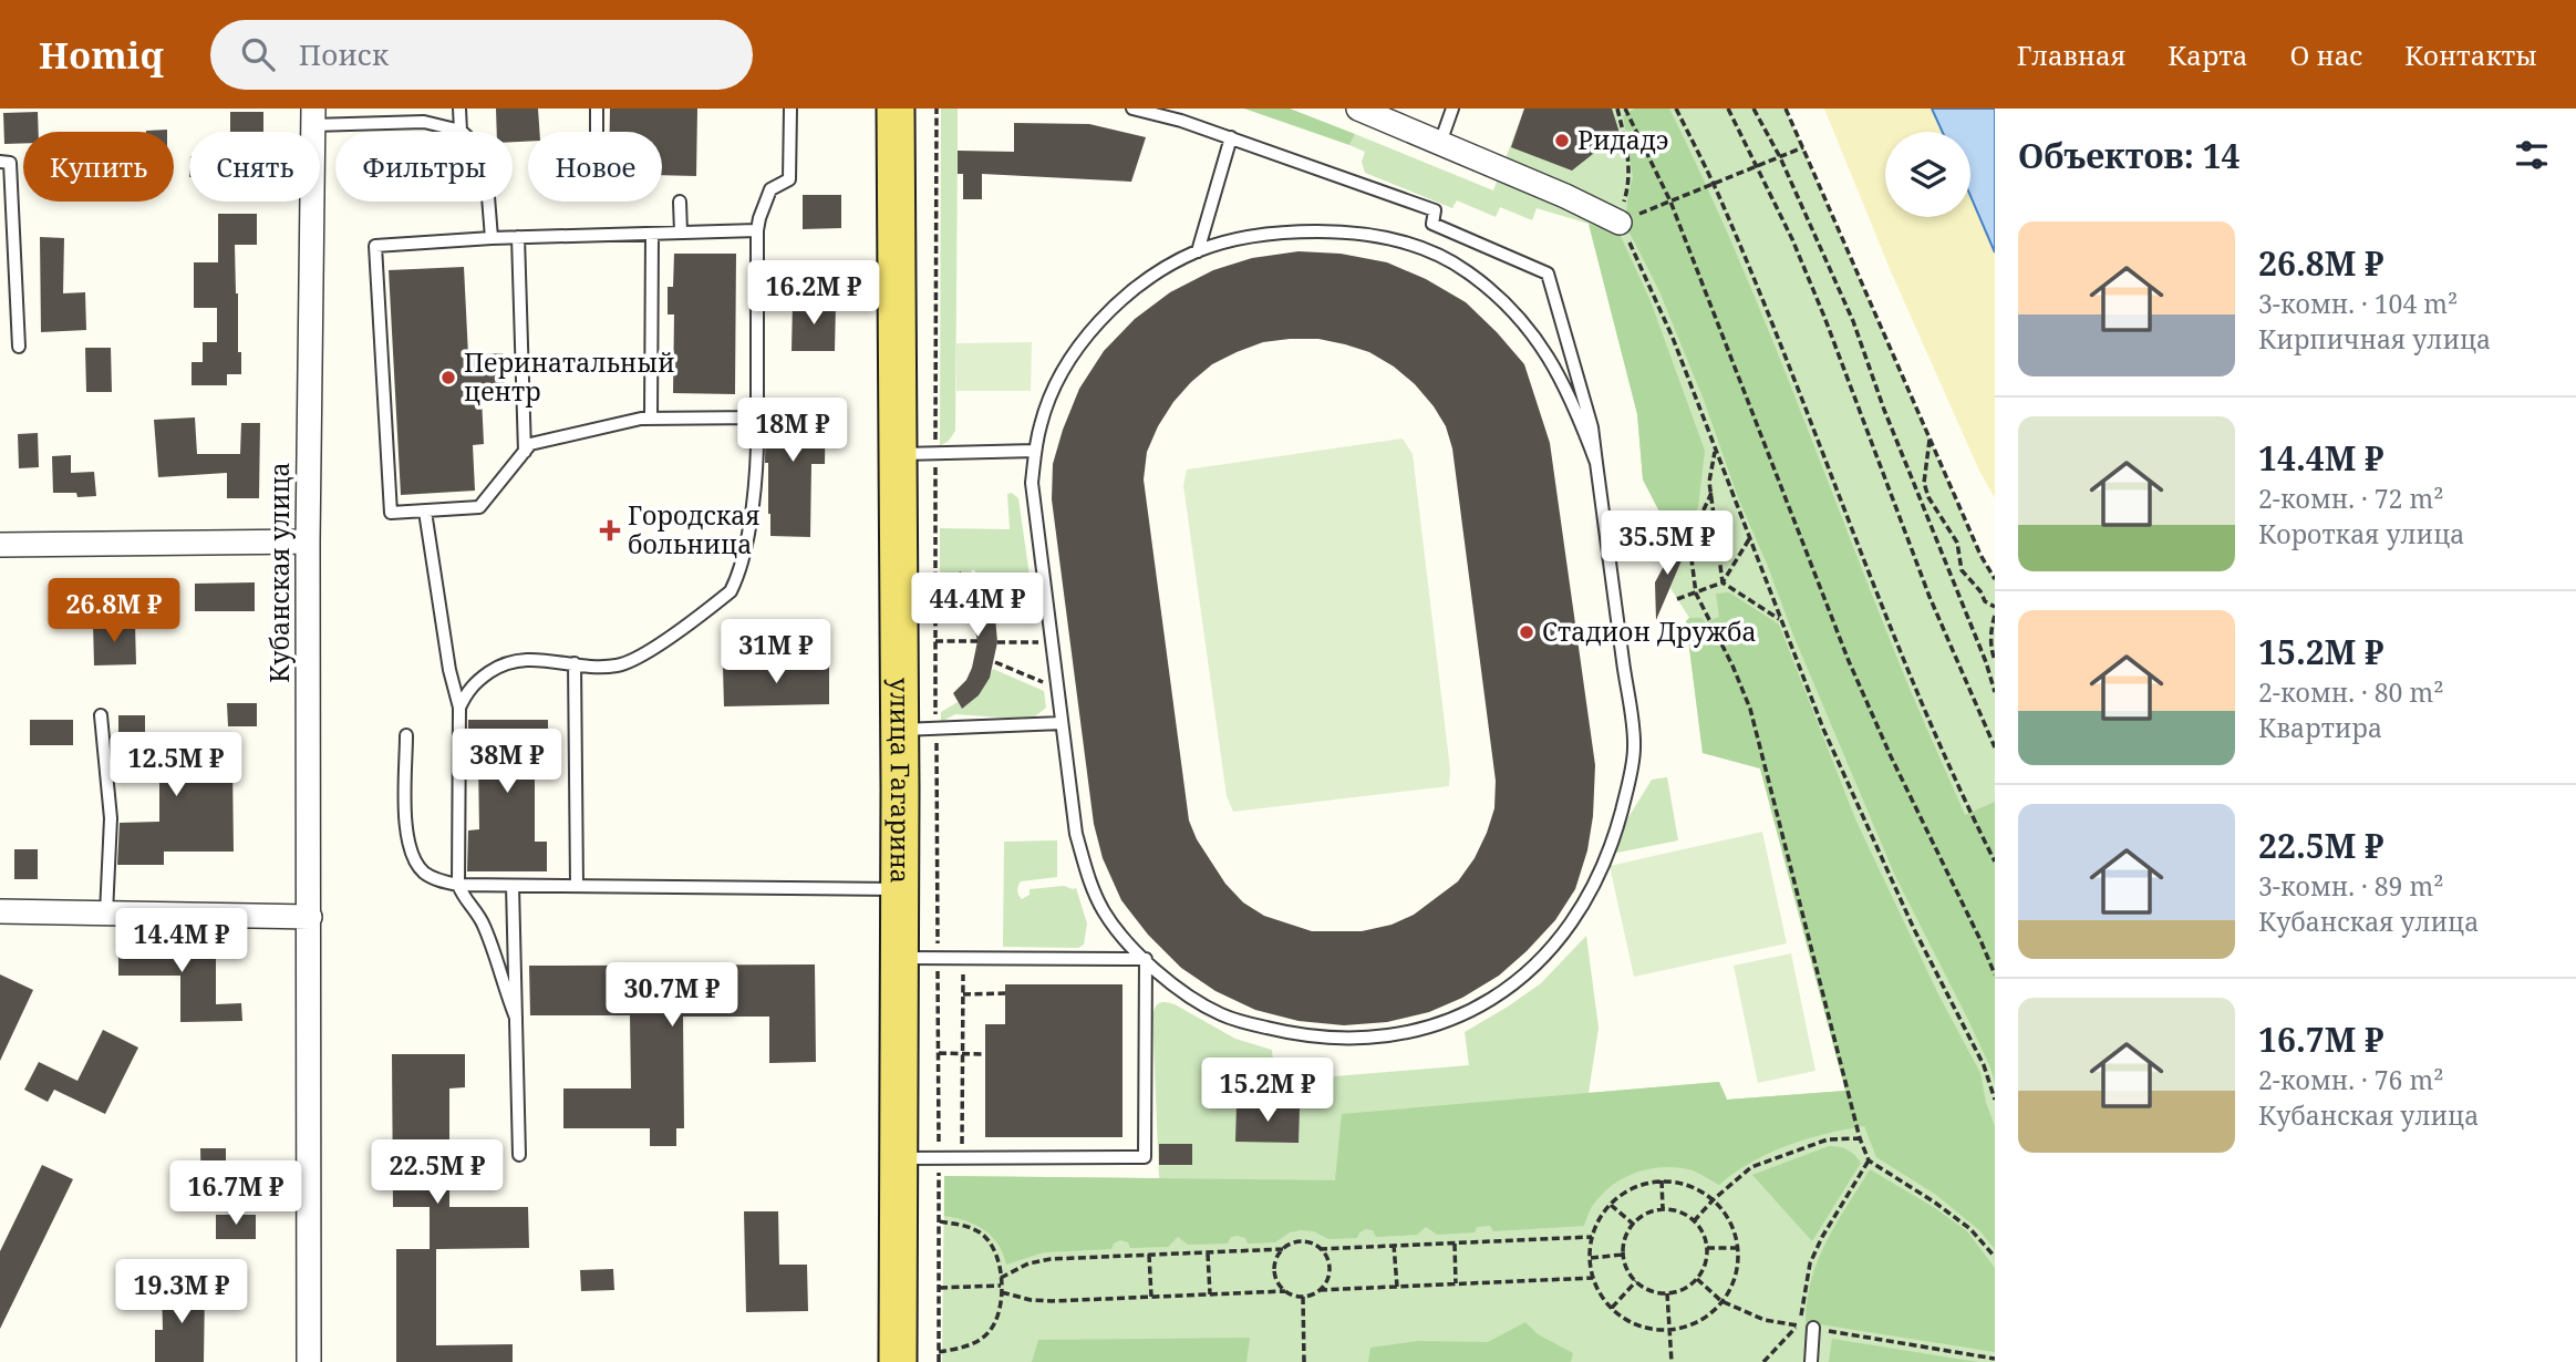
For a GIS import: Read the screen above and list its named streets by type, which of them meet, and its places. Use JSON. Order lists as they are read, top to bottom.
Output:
{
  "streets": {
    "main road": ["улица Гагарина"],
    "street": ["Кубанская улица"]
  },
  "places": {
    "other": ["Ридадэ", "Перинатальный центр", "Стадион Дружба"],
    "health": ["Городская больница"]
  },
  "page": {
    "header": "Homiq",
    "search": "Поиск",
    "nav": [
      "Главная",
      "Карта",
      "О нас",
      "Контакты"
    ],
    "heading": "Объектов: 14",
    "chip": [
      "Купить",
      "Снять",
      "Фильтры",
      "Новое"
    ],
    "list": [
      {
        "name": "26.8M ₽",
        "note": "3-комн. · 104 m² · Кирпичная улица"
      },
      {
        "name": "14.4M ₽",
        "note": "2-комн. · 72 m² · Короткая улица"
      },
      {
        "name": "15.2M ₽",
        "note": "2-комн. · 80 m² · Квартира"
      },
      {
        "name": "22.5M ₽",
        "note": "3-комн. · 89 m² · Кубанская улица"
      },
      {
        "name": "16.7M ₽",
        "note": "2-комн. · 76 m² · Кубанская улица"
      }
    ],
    "price": [
      "16.2M ₽",
      "18M ₽",
      "35.5M ₽",
      "44.4M ₽",
      "26.8M ₽",
      "31M ₽",
      "38M ₽",
      "12.5M ₽",
      "14.4M ₽",
      "30.7M ₽",
      "15.2M ₽",
      "22.5M ₽",
      "16.7M ₽",
      "19.3M ₽"
    ]
  }
}
